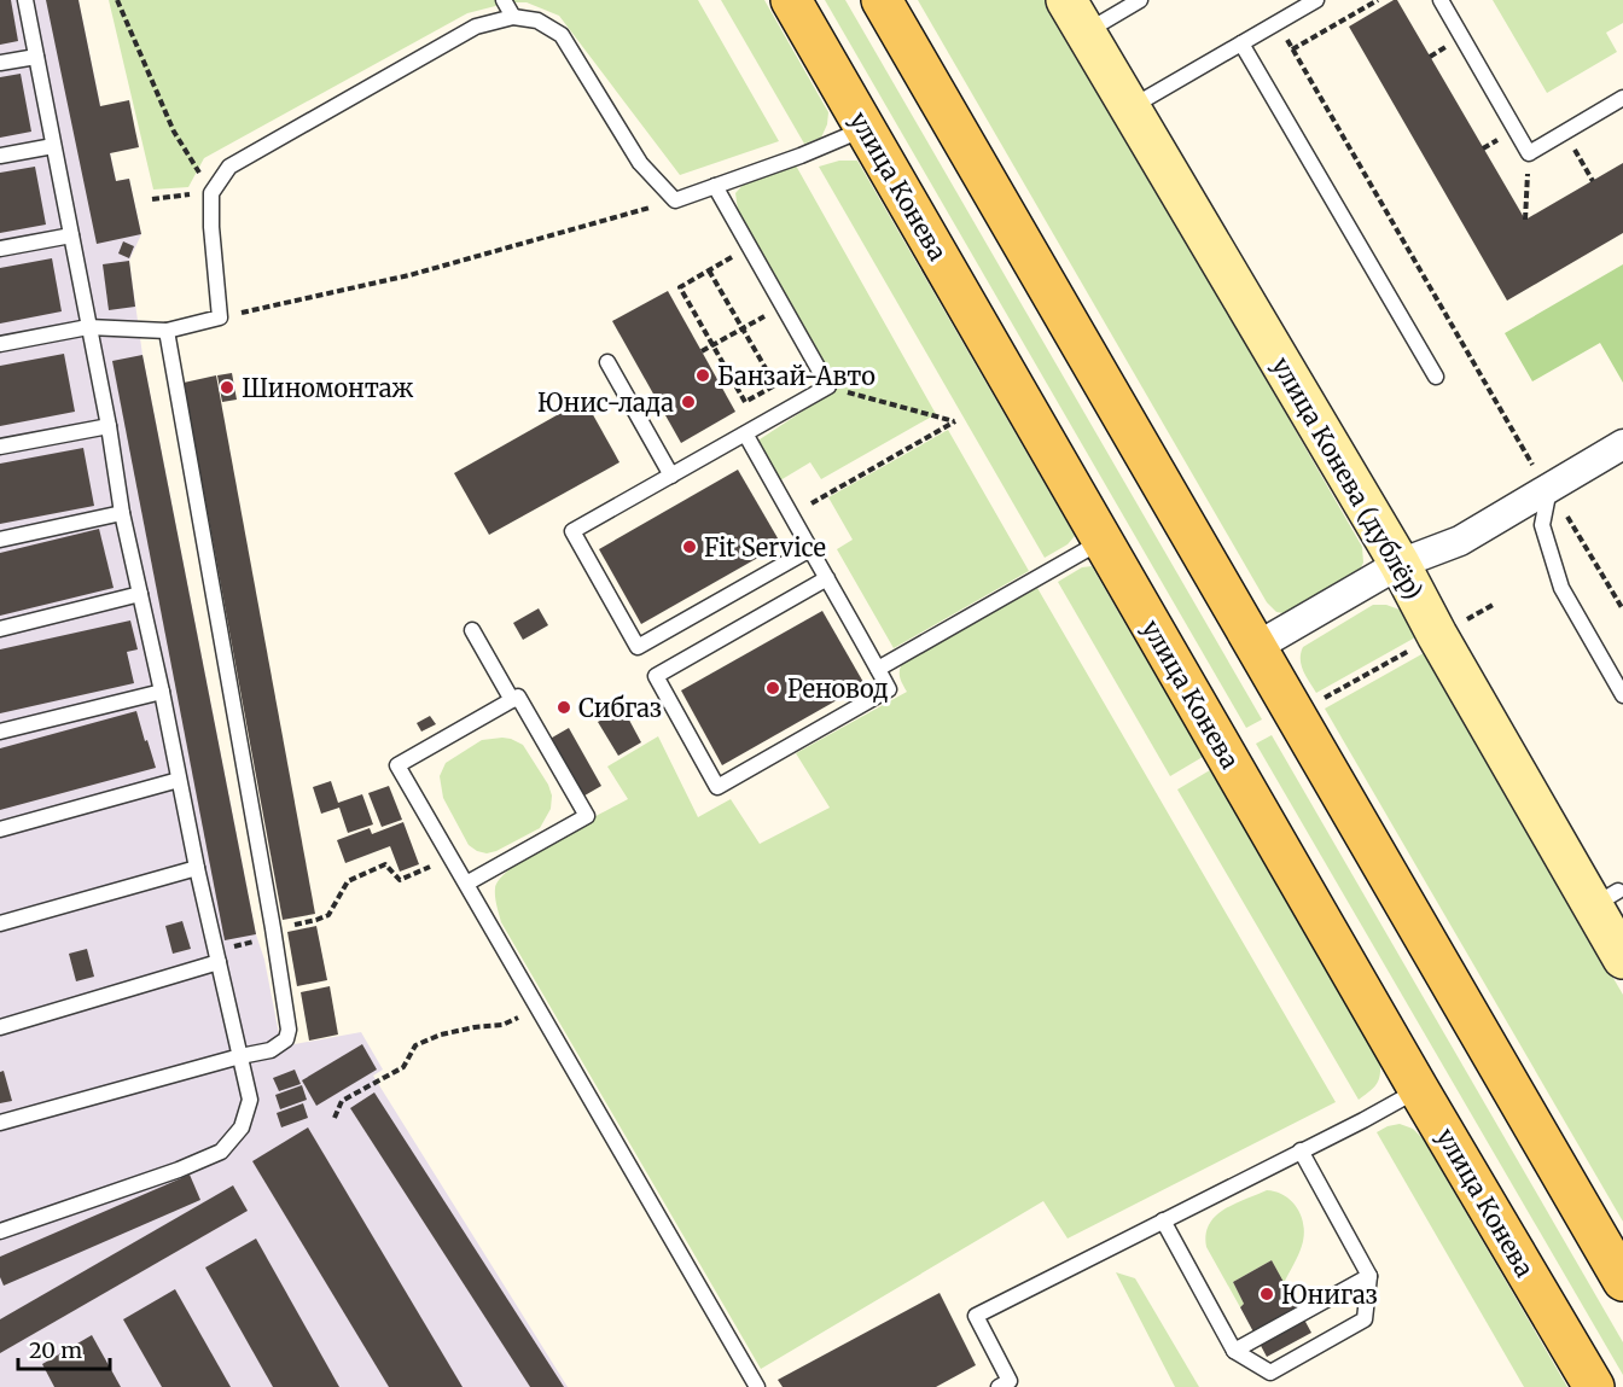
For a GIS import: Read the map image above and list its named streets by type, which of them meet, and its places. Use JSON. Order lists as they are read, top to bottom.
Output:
{
  "streets": {
    "main road": ["улица Конева", "улица Конева (дублёр)"]
  },
  "places": [
    "Банзай-Авто",
    "Шиномонтаж",
    "Юнис-лада",
    "Fit Service",
    "Реновод",
    "Сибгаз",
    "Юнигаз"
  ],
  "scale_bar": "20 m"
}
